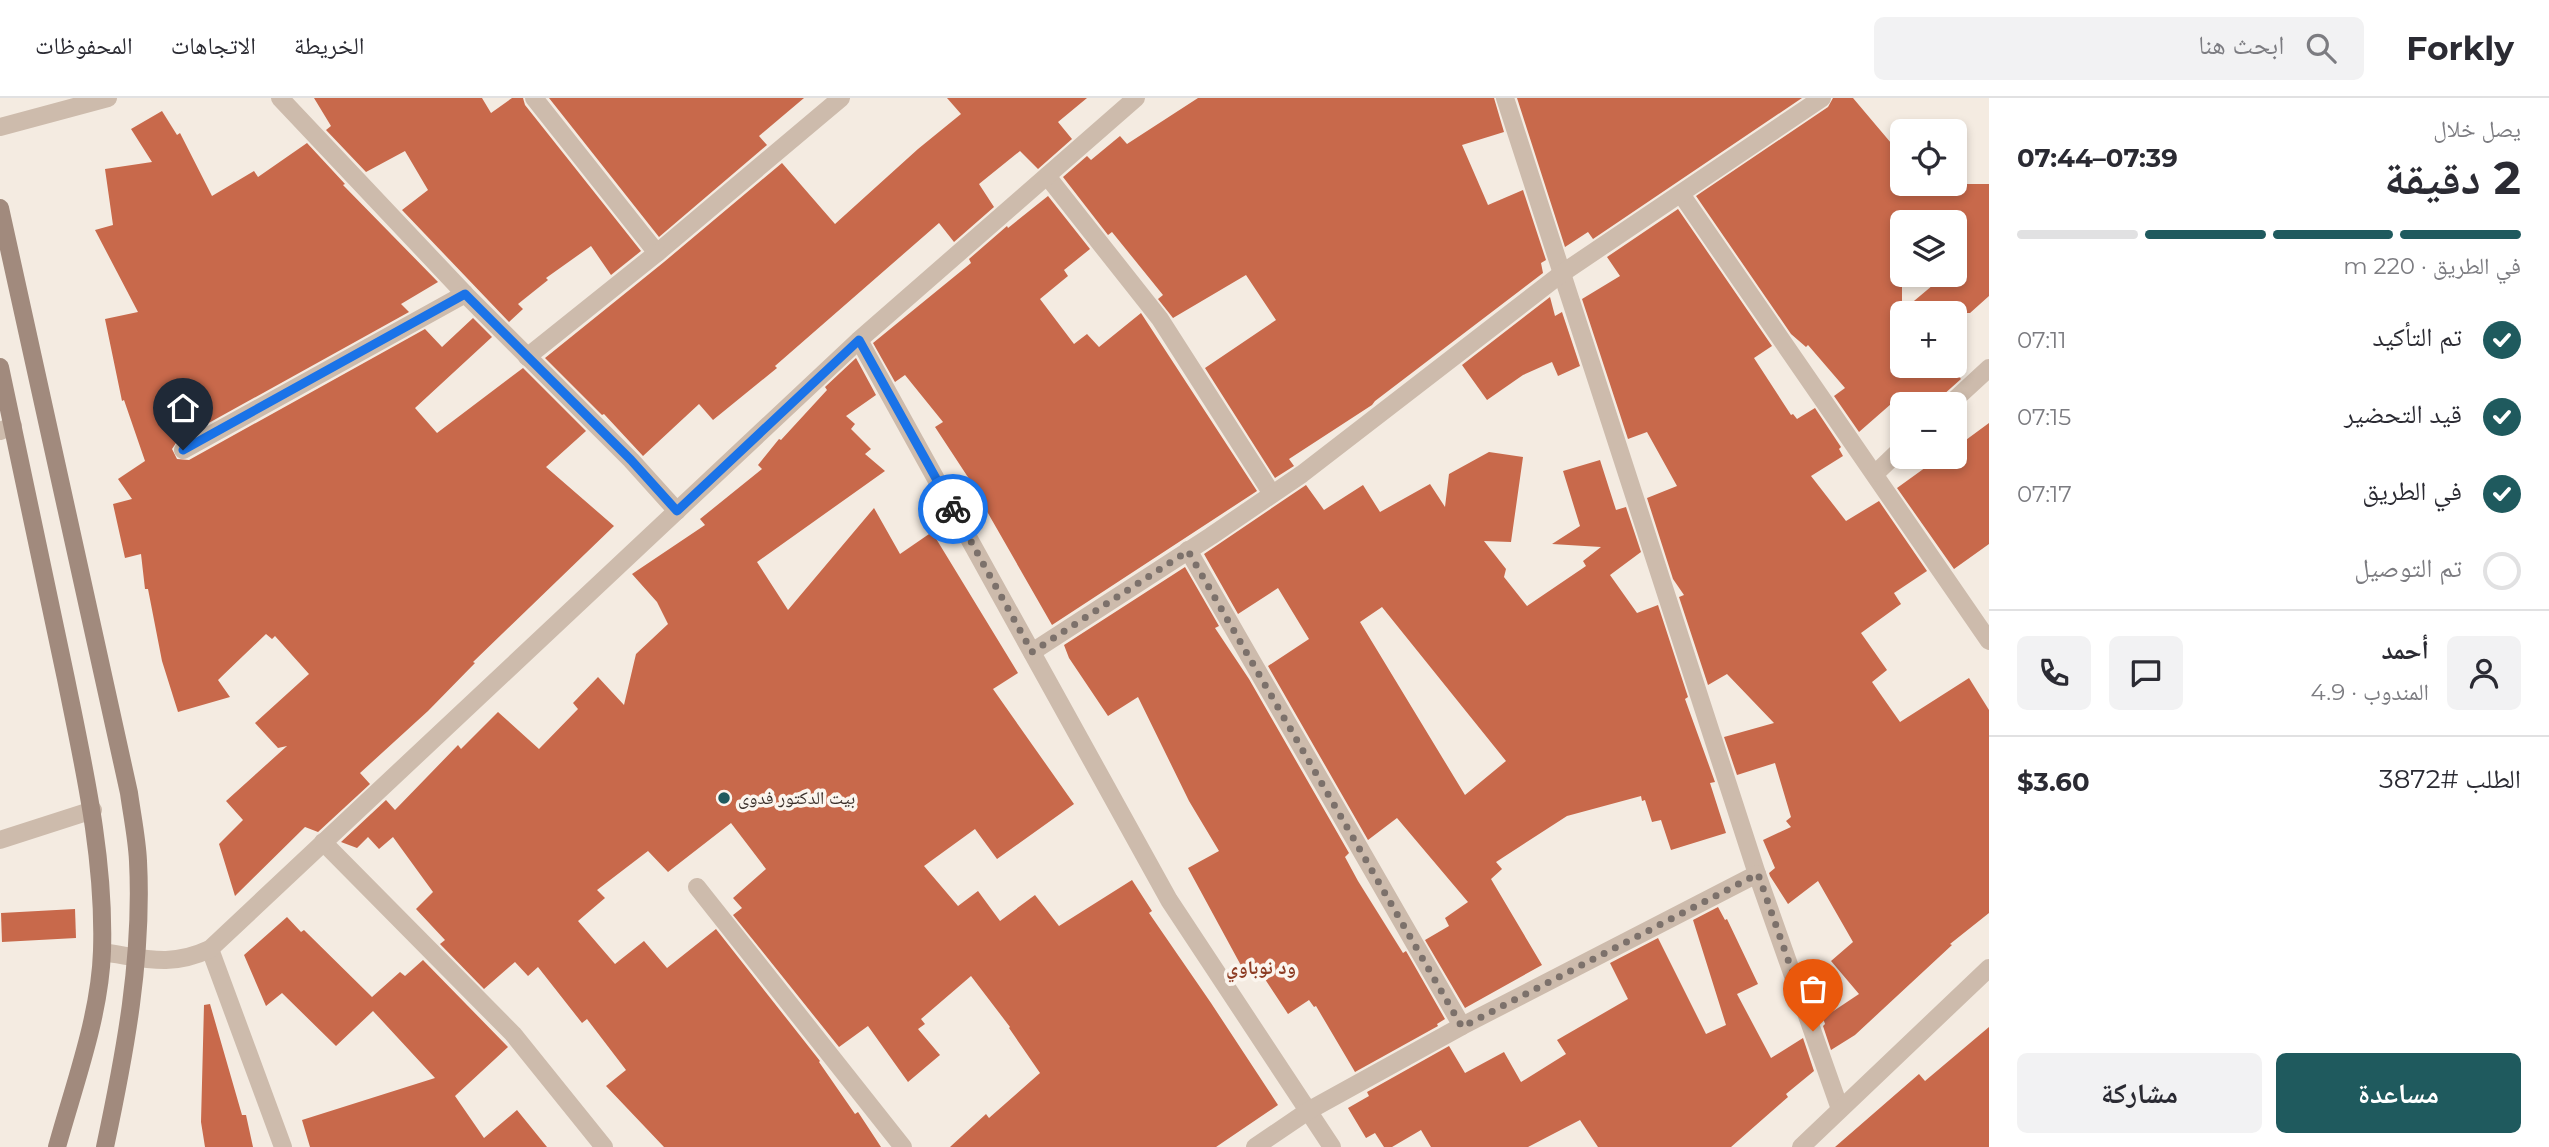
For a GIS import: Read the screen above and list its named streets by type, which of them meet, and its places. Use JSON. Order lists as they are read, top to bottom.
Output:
{
  "districts": ["ود نوباوي"],
  "places": ["بيت الدكتور فدوى"],
  "page": {
    "header": "Forkly",
    "search": "ابحث هنا",
    "nav": ["الخريطة", "الاتجاهات", "المحفوظات"],
    "heading": ["2 دقيقة", "يصل خلال", "07:39–07:44"],
    "panel": [
      "أحمد",
      "المندوب · 4.9",
      "الطلب #3872",
      "$3.60"
    ],
    "map_buttons": ["+", "−"],
    "bar": "في الطريق · 220 m",
    "list": [
      ["تم التأكيد", "07:11"],
      ["قيد التحضير", "07:15"],
      ["في الطريق", "07:17"],
      "تم التوصيل"
    ],
    "buttons": ["مساعدة", "مشاركة"]
  }
}
